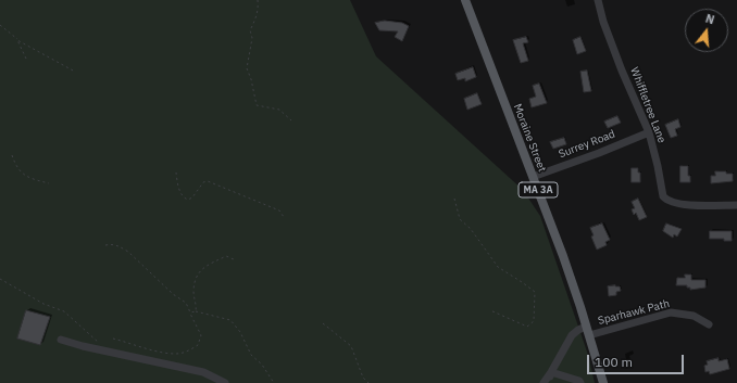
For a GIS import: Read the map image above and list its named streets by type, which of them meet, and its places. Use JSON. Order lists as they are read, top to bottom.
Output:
{
  "streets": {
    "main road": ["Moraine Street", "MA 3A"],
    "street": ["Whiffletree Lane", "Surrey Road", "Sparhawk Path"]
  },
  "crossings": [
    ["Whiffletree Lane", "Surrey Road"],
    ["Moraine Street", "Surrey Road"],
    ["Moraine Street", "Sparhawk Path"]
  ],
  "scale_bar": "100 m",
  "north": "top"
}
